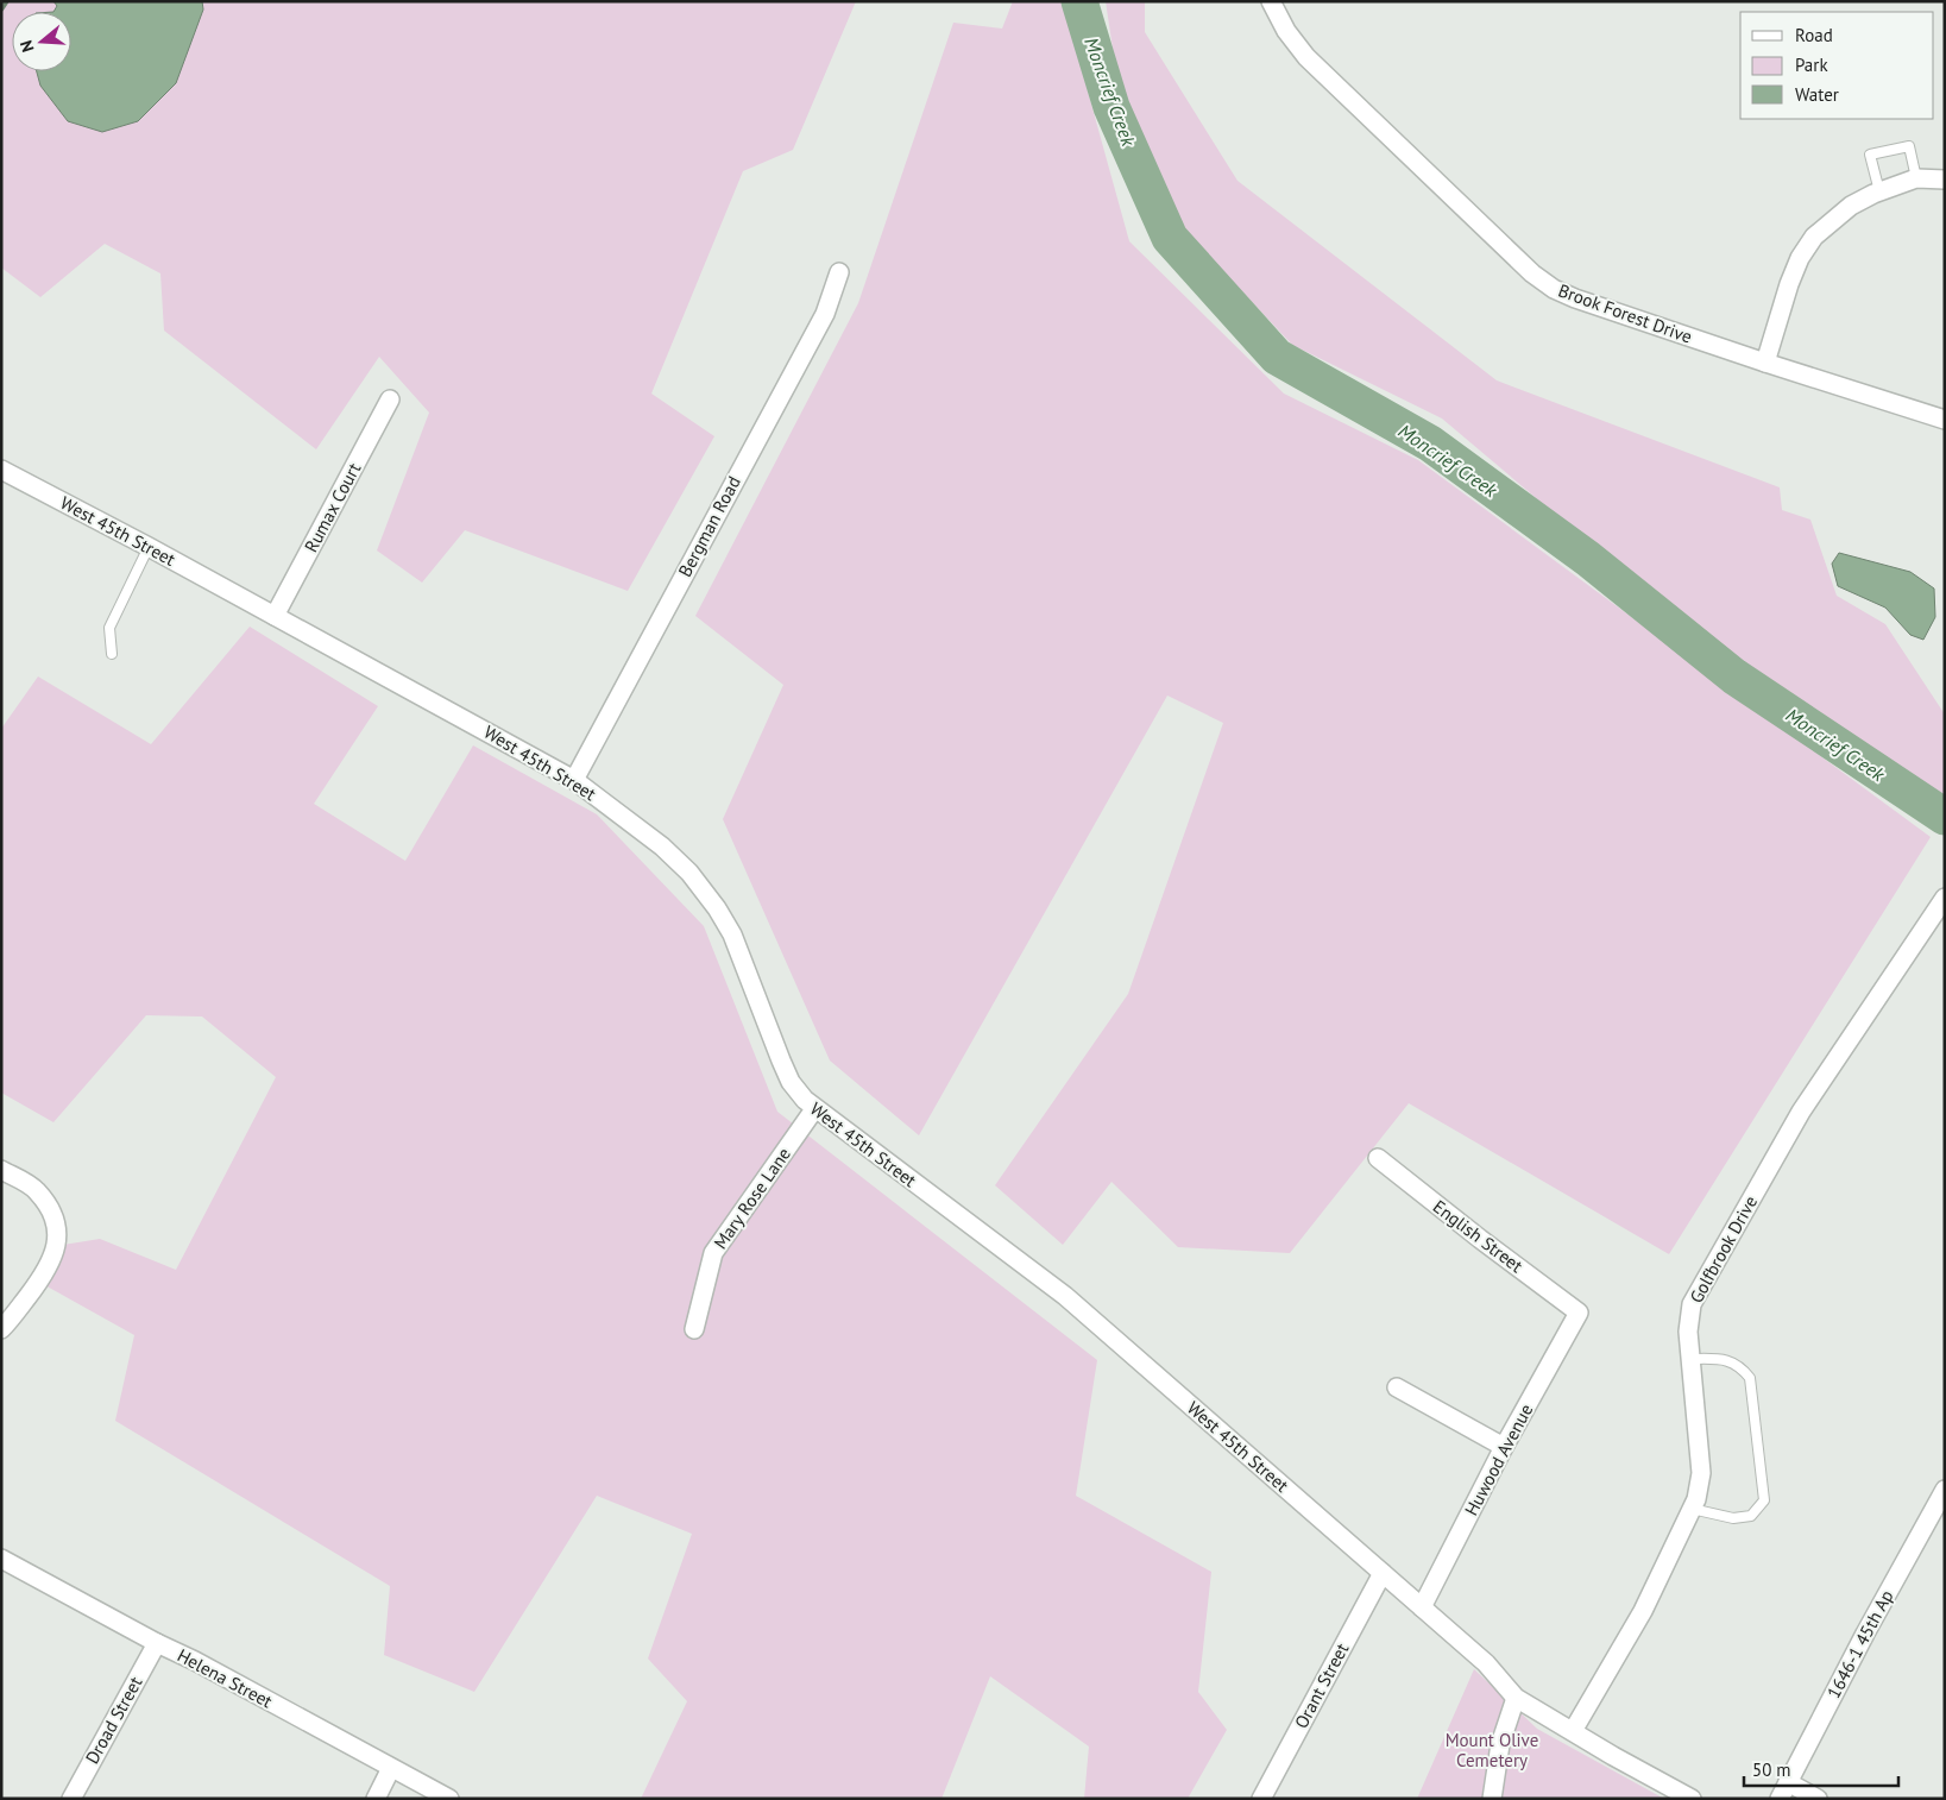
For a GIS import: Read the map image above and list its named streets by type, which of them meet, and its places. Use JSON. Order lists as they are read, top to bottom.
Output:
{
  "streets": {
    "street": [
      "Brook Forest Drive",
      "Rumax Court",
      "Bergman Road",
      "West 45th Street",
      "Mary Rose Lane",
      "English Street",
      "Golfbrook Drive",
      "Huwood Avenue",
      "1646-1 45th Ap",
      "Helena Street",
      "Orant Street",
      "Droad Street"
    ]
  },
  "crossings": [
    ["Rumax Court", "West 45th Street"],
    ["Bergman Road", "West 45th Street"],
    ["West 45th Street", "Mary Rose Lane"],
    ["West 45th Street", "Golfbrook Drive"],
    ["West 45th Street", "Huwood Avenue"],
    ["West 45th Street", "Orant Street"],
    ["English Street", "Huwood Avenue"],
    ["Helena Street", "Droad Street"]
  ],
  "water": ["Moncrief Creek"],
  "parks": ["Mount Olive Cemetery"],
  "legend": ["Road", "Park", "Water"],
  "scale_bar": "50 m",
  "north": "left"
}
